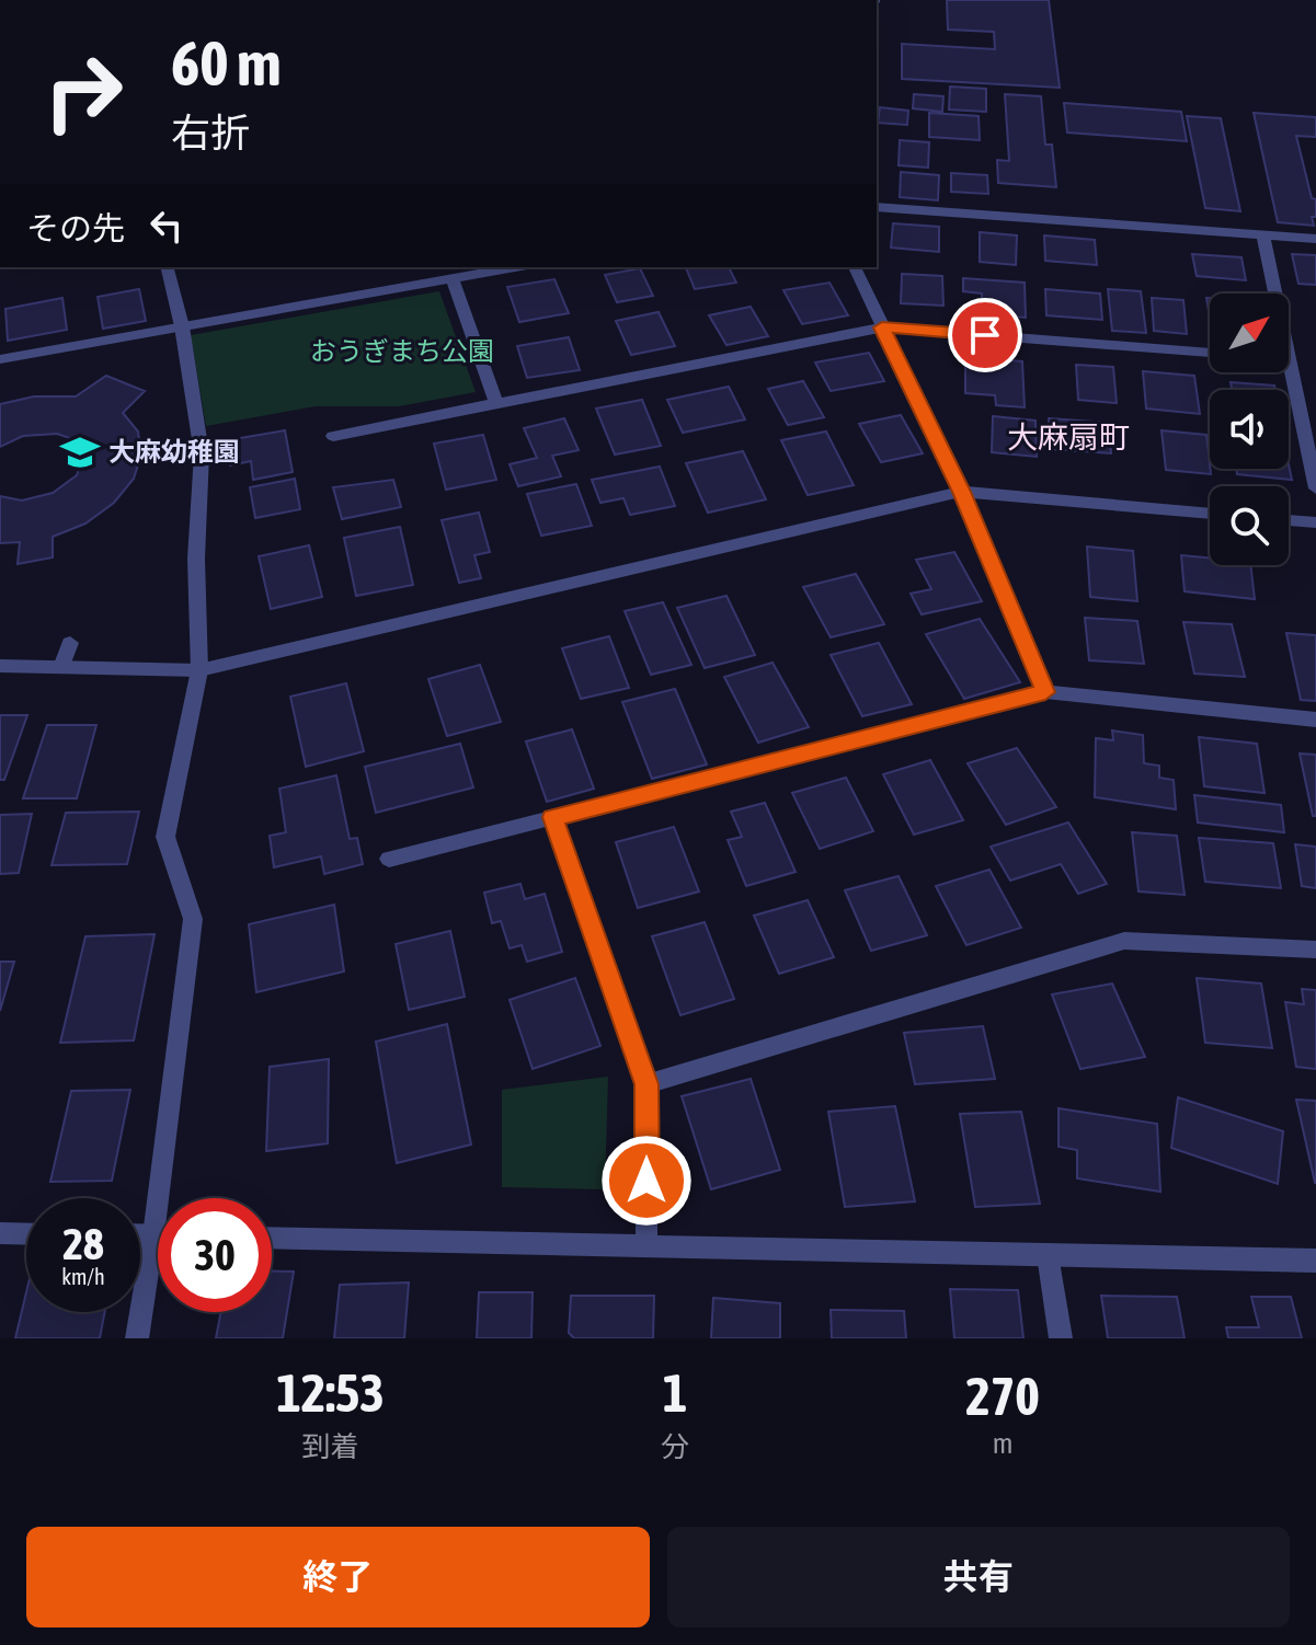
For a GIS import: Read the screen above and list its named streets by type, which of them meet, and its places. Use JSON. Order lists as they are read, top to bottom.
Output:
{
  "districts": ["大麻扇町"],
  "parks": ["おうぎまち公園"],
  "places": {
    "school or university": ["大麻幼稚園"]
  },
  "north": "top right",
  "page": {
    "turn": ["60 m", "右折"],
    "then": "その先",
    "speed": "28 km/h",
    "limit": "30",
    "eta": [
      "12:53",
      "到着",
      "1",
      "分",
      "270",
      "m"
    ],
    "buttons": ["終了", "共有"]
  }
}
